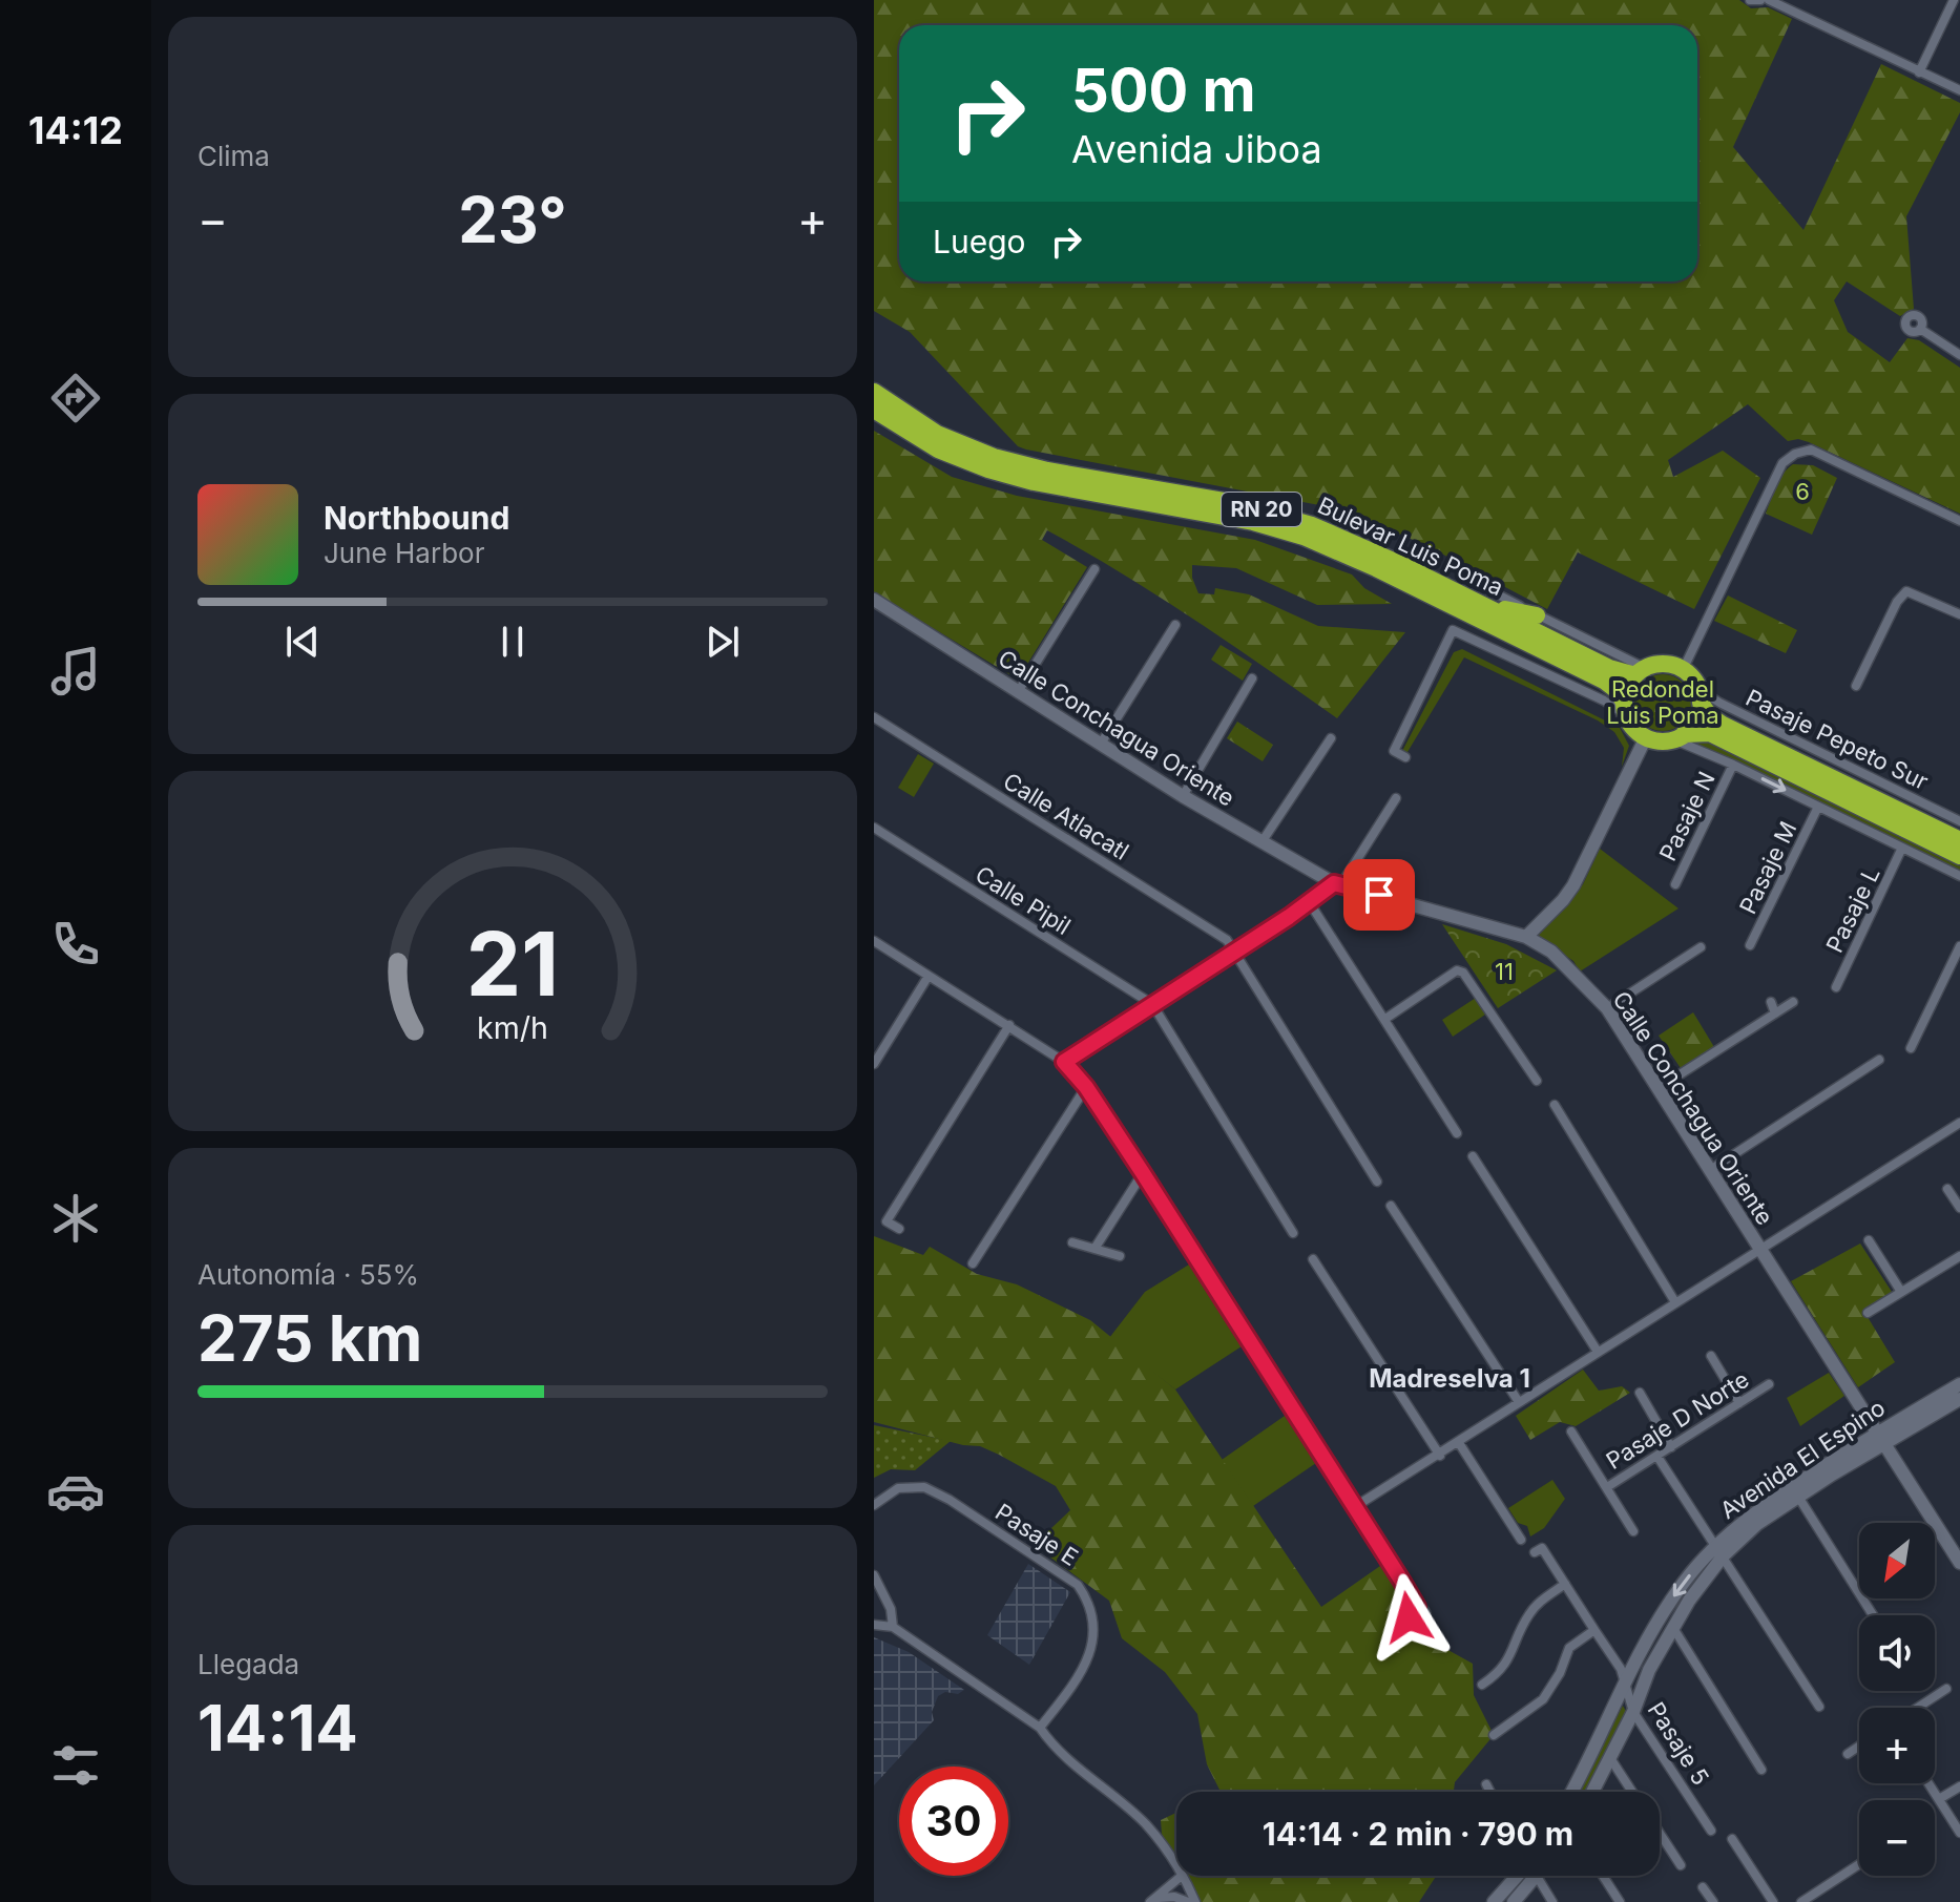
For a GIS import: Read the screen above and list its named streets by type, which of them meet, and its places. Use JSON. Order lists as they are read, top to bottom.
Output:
{
  "streets": {
    "highway": ["RN 20", "Bulevar Luis Poma"],
    "main road": ["Calle Conchagua Oriente", "Avenida El Espino"],
    "street": [
      "Pasaje Pepeto Sur",
      "Calle Atlacatl",
      "Pasaje N",
      "Pasaje M",
      "Calle Pipil",
      "Pasaje L",
      "Pasaje D Norte",
      "Pasaje E",
      "Pasaje 5"
    ]
  },
  "crossings": [
    ["RN 20", "Bulevar Luis Poma"],
    ["RN 20", "Pasaje Pepeto Sur"],
    ["Bulevar Luis Poma", "Pasaje Pepeto Sur"],
    ["Calle Conchagua Oriente", "Avenida El Espino"],
    ["Avenida El Espino", "Pasaje 5"]
  ],
  "districts": ["Madreselva 1"],
  "parks": ["6", "Redondel Luis Poma", "11"],
  "north": "bottom left",
  "page": {
    "tabs": "14:12",
    "tile": [
      "Clima",
      ["Autonomía · 55%", "275 km"],
      ["Llegada", "14:14"]
    ],
    "turn": ["500 m", "Avenida Jiboa"],
    "heat": ["−", "23°", "+"],
    "then": "Luego",
    "song": ["Northbound", "June Harbor"],
    "map_buttons": ["+", "−"],
    "limit": "30",
    "trip": "14:14 · 2 min · 790 m",
    "gauge": ["21", "km/h"]
  }
}
